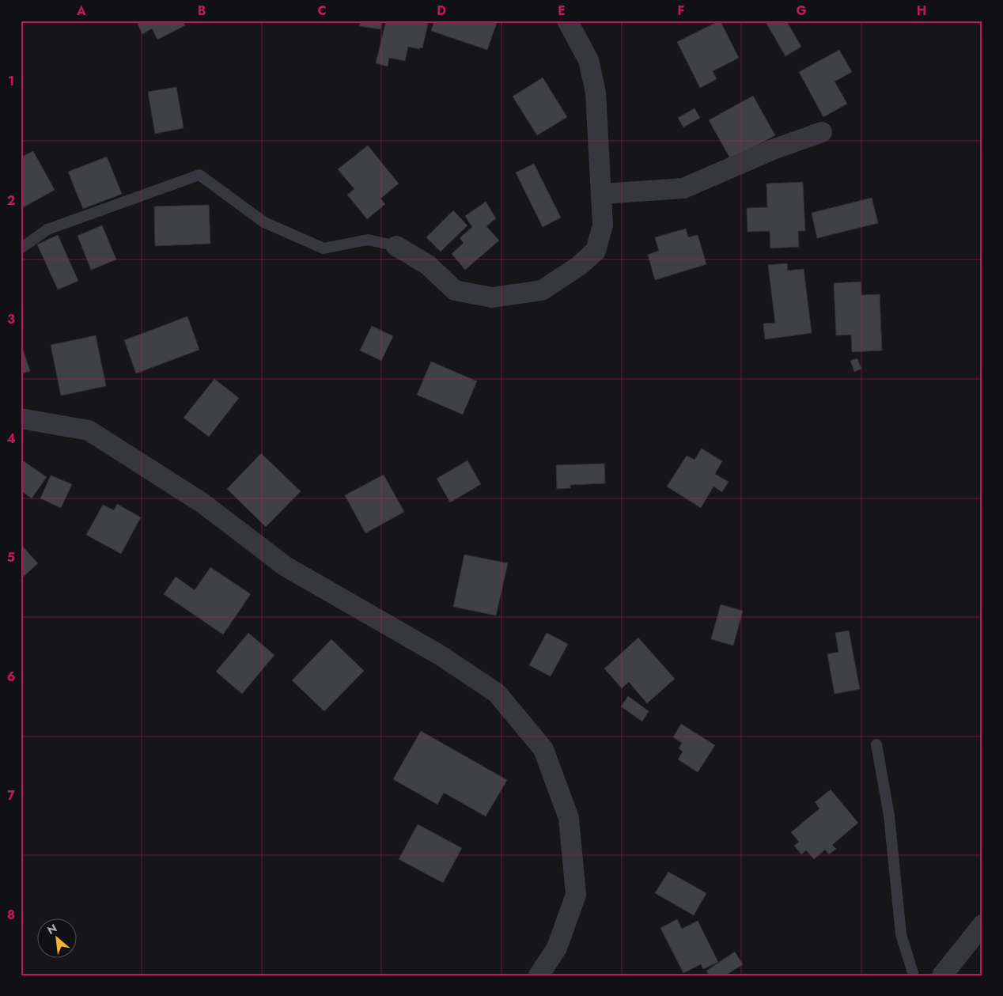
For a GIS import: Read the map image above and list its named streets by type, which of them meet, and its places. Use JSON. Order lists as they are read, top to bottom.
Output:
{
  "north": "top left",
  "grid": {
    "columns": [
      "A",
      "B",
      "C",
      "D",
      "E",
      "F",
      "G",
      "H"
    ],
    "rows": [
      "1",
      "2",
      "3",
      "4",
      "5",
      "6",
      "7",
      "8"
    ]
  }
}
